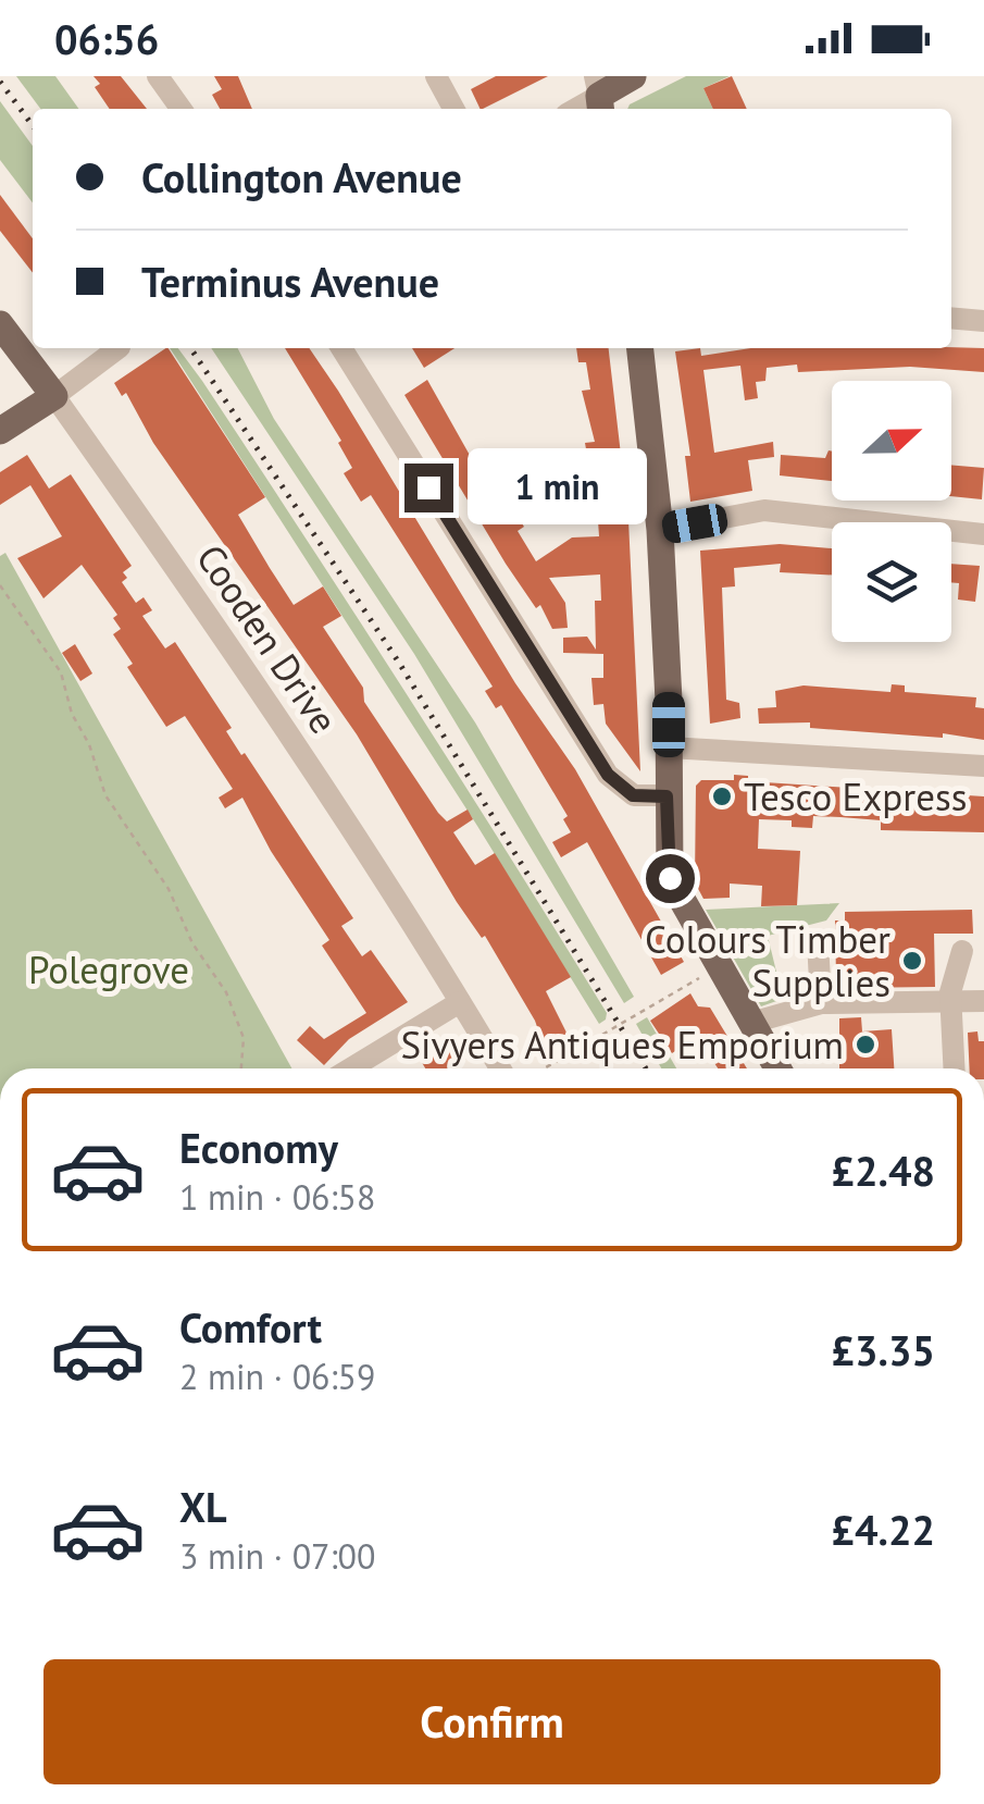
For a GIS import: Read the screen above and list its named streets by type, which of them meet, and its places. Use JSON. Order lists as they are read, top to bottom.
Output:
{
  "streets": {
    "main road": ["Cooden Drive"]
  },
  "parks": ["Polegrove"],
  "places": ["Tesco Express", "Colours Timber Supplies", "Sivyers Antiques Emporium"],
  "north": "right",
  "page": {
    "status": "06:56",
    "banner": ["Collington Avenue", "Terminus Avenue"],
    "bubble": "1 min",
    "list": [
      {
        "name": "Economy",
        "note": "1 min · 06:58",
        "value": "£2.48"
      },
      {
        "name": "Comfort",
        "note": "2 min · 06:59",
        "value": "£3.35"
      },
      {
        "name": "XL",
        "note": "3 min · 07:00",
        "value": "£4.22"
      }
    ],
    "buttons": "Confirm"
  }
}
